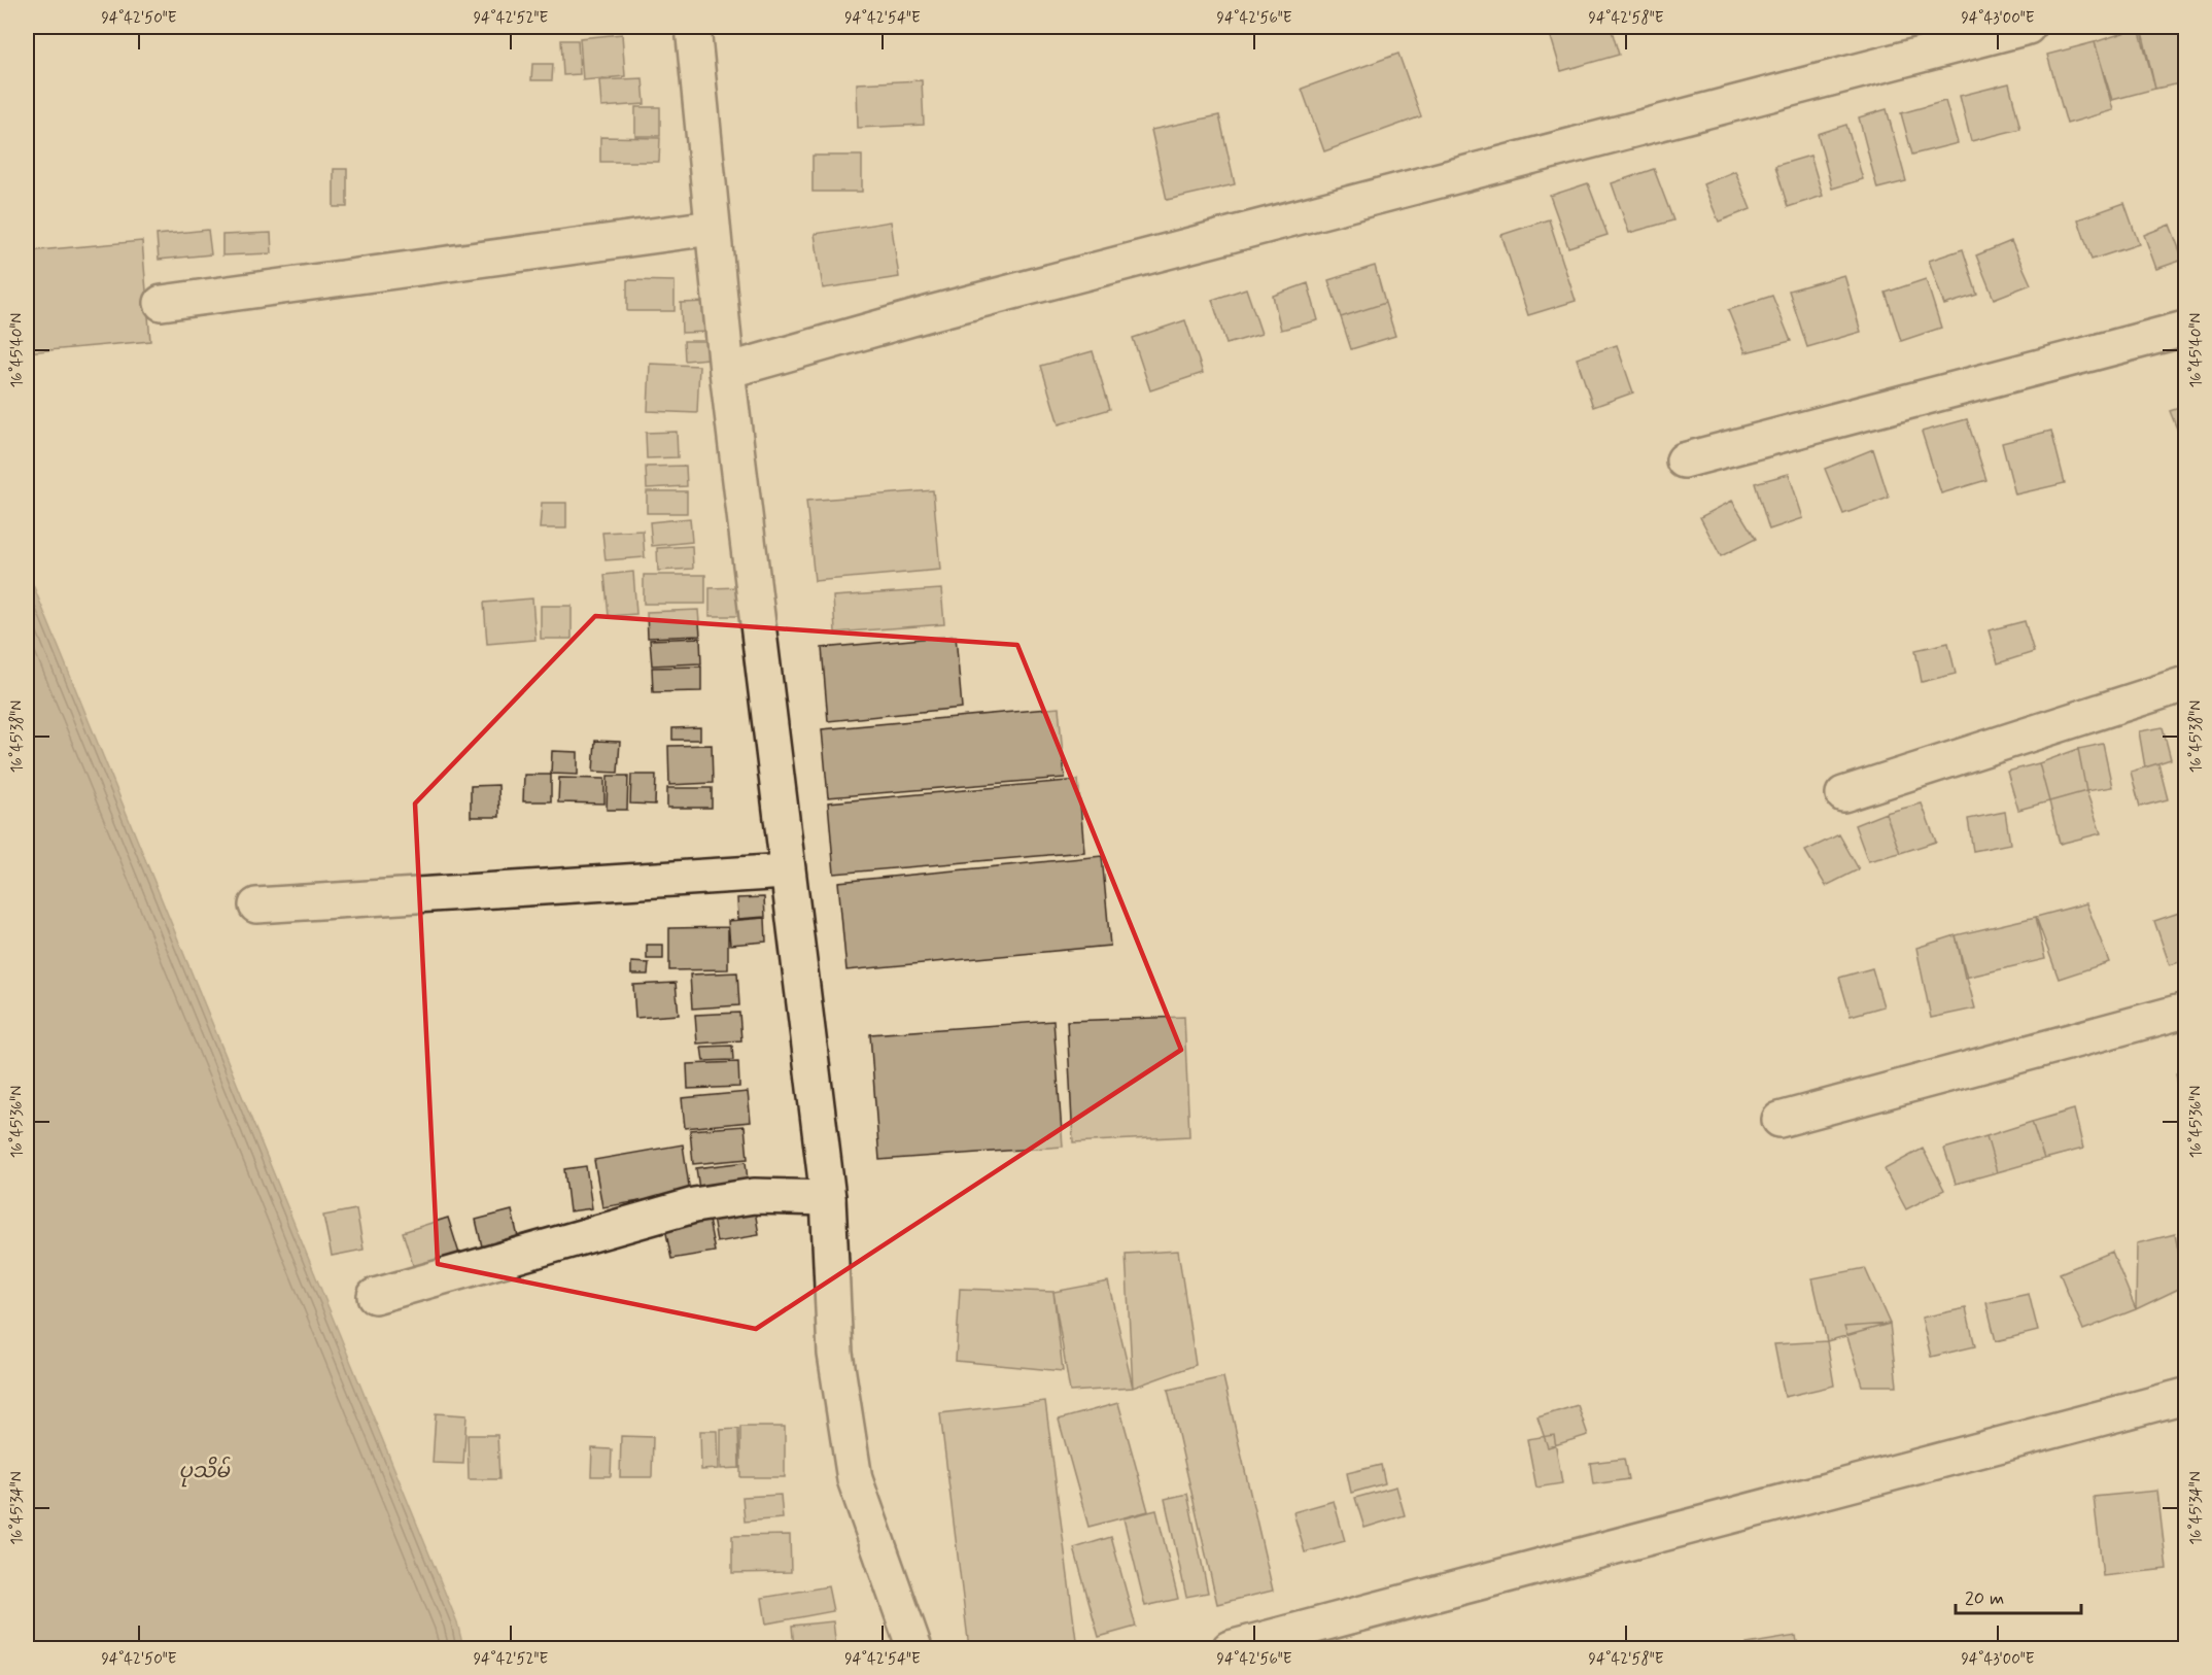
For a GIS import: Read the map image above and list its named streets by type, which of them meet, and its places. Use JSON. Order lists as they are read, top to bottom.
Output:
{
  "water": ["ပုသိမ်"],
  "scale_bar": "20 m",
  "coordinates": [
    "94°42'50\"E",
    "94°42'52\"E",
    "94°42'54\"E",
    "94°42'56\"E",
    "94°42'58\"E",
    "94°43'00\"E",
    "16°45'40\"N",
    "16°45'38\"N",
    "16°45'36\"N",
    "16°45'34\"N"
  ]
}
